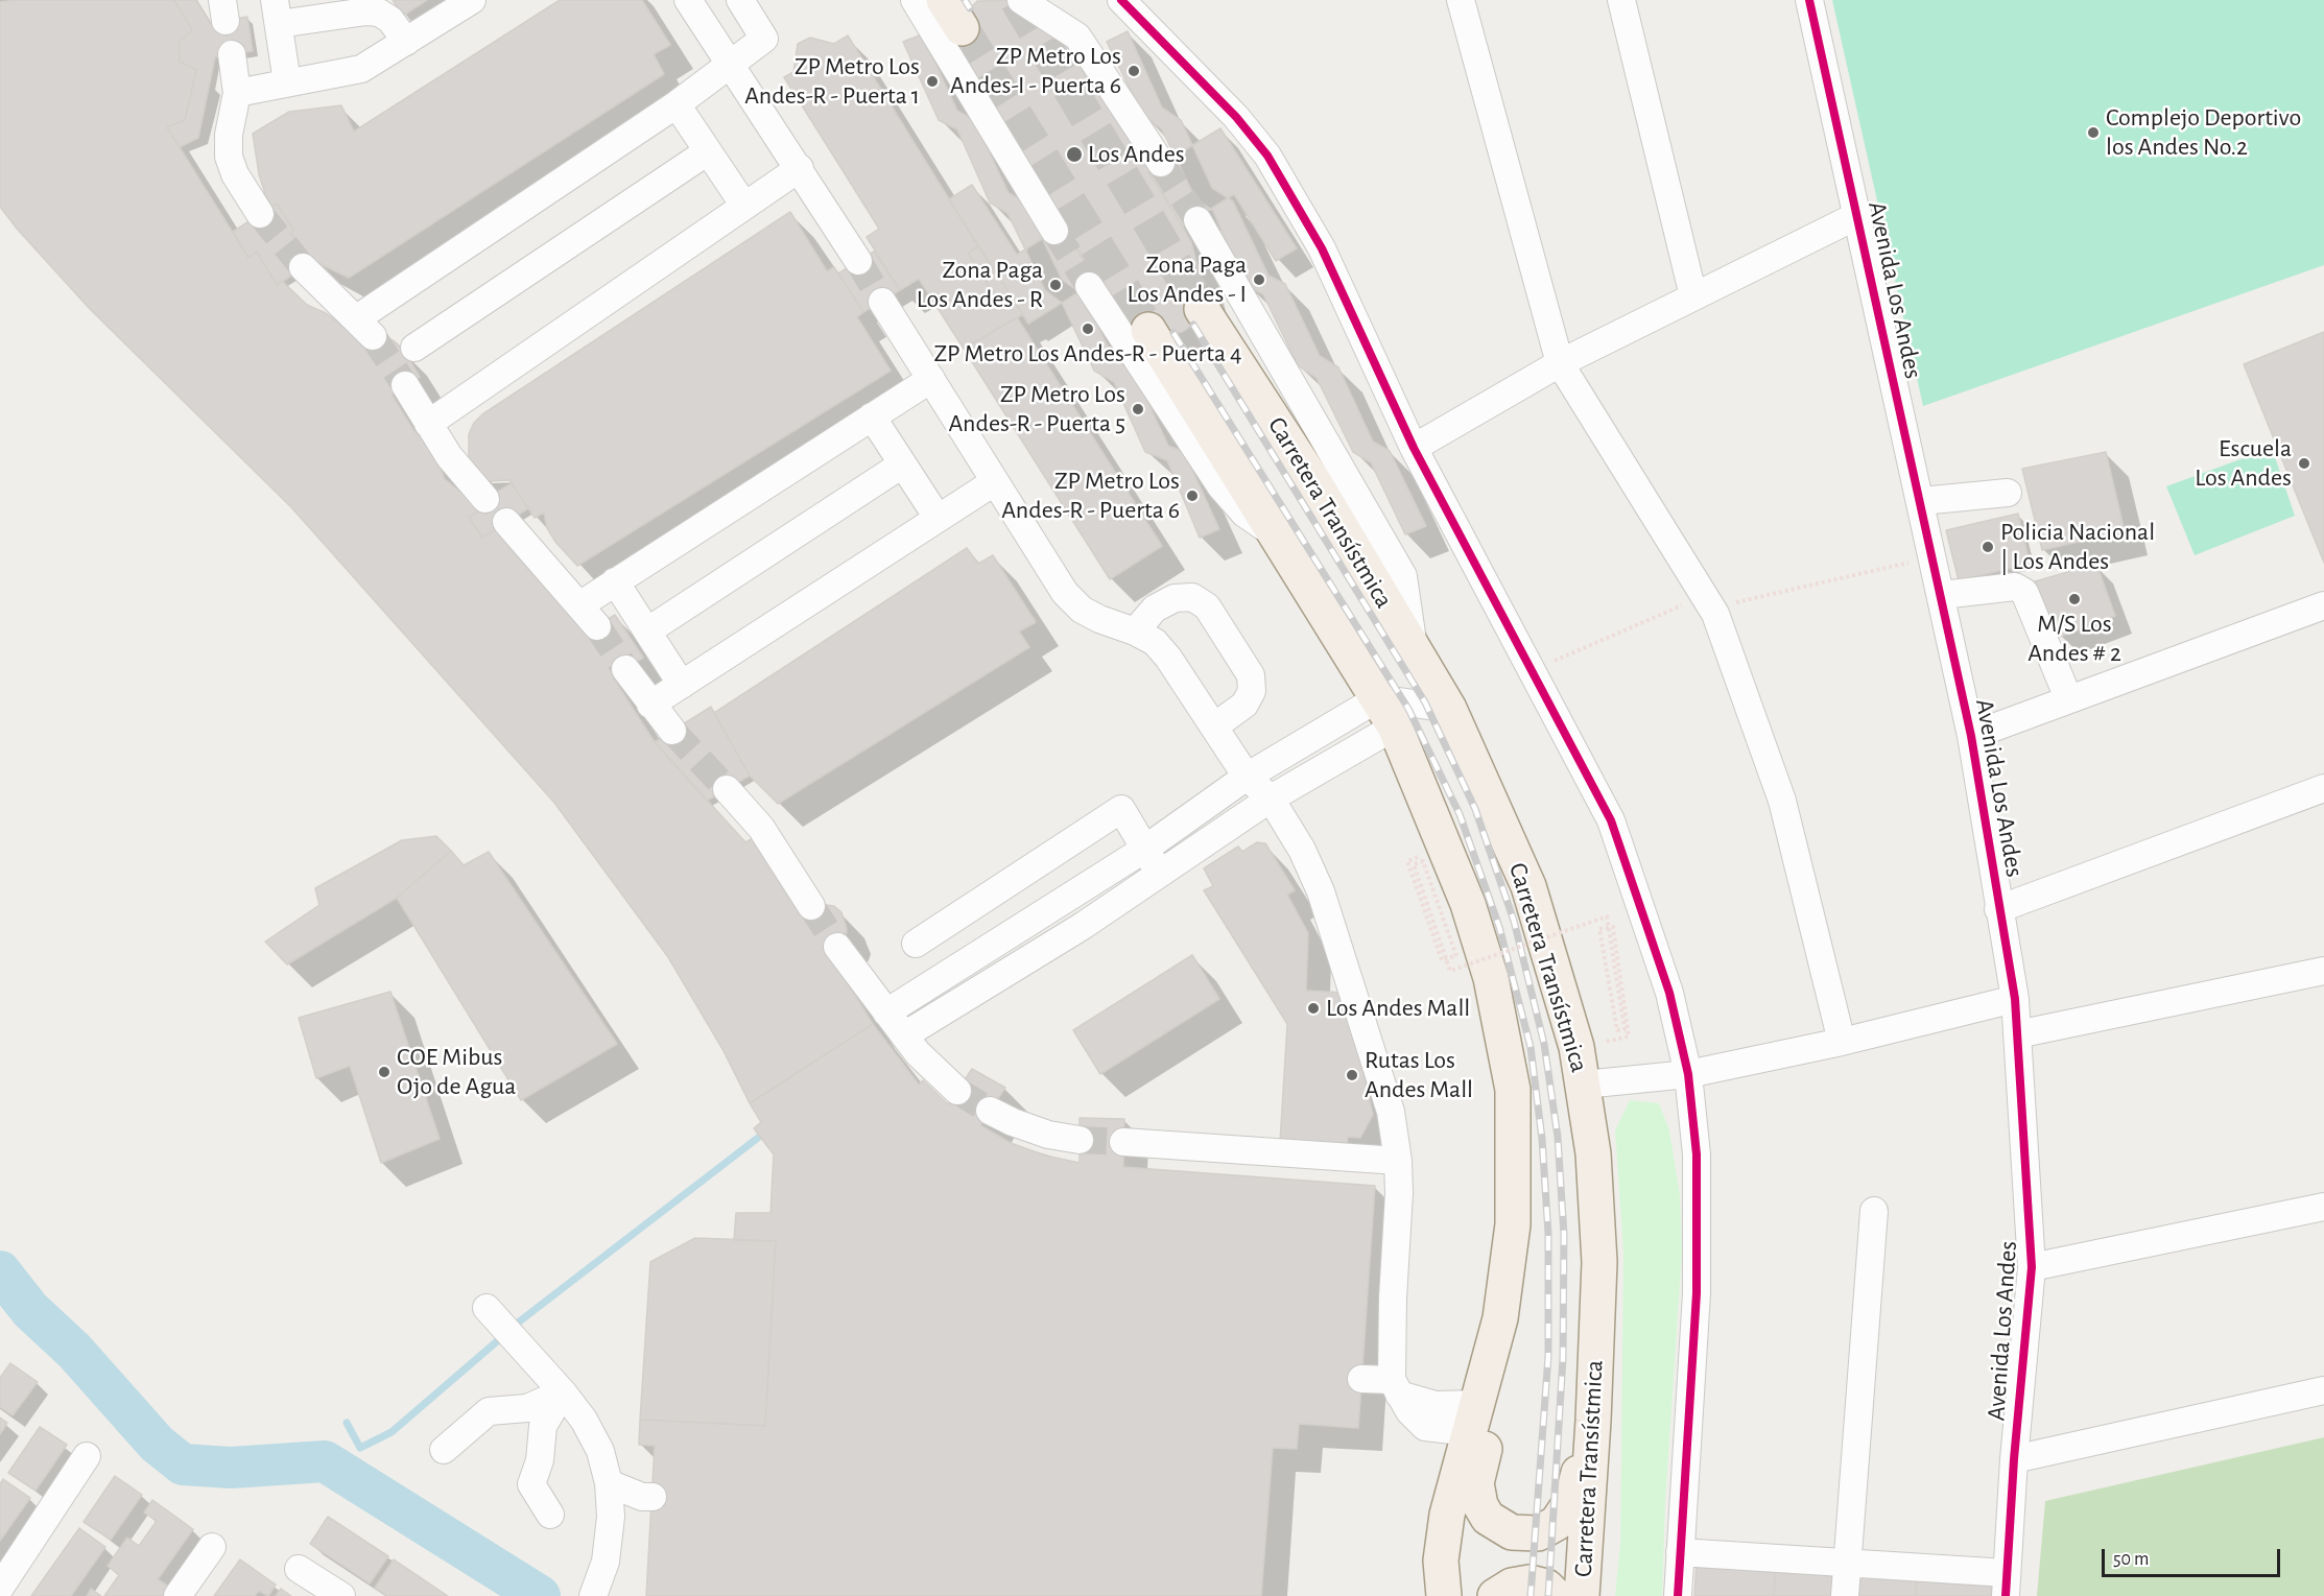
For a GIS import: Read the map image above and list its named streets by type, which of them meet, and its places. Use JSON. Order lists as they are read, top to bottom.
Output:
{
  "streets": {
    "main road": ["Carretera Transístmica"],
    "street": ["Avenida Los Andes"]
  },
  "places": [
    "ZP Metro Los Andes-I - Puerta 6",
    "ZP Metro Los Andes-R - Puerta 1",
    "Complejo Deportivo los Andes No.2",
    "Los Andes",
    "Zona Paga Los Andes - I",
    "Zona Paga Los Andes - R",
    "ZP Metro Los Andes-R - Puerta 4",
    "ZP Metro Los Andes-R - Puerta 5",
    "Escuela Los Andes",
    "ZP Metro Los Andes-R - Puerta 6",
    "Policia Nacional | Los Andes",
    "M/S Los Andes # 2",
    "Los Andes Mall",
    "COE Mibus Ojo de Agua",
    "Rutas Los Andes Mall"
  ],
  "scale_bar": "50 m"
}
